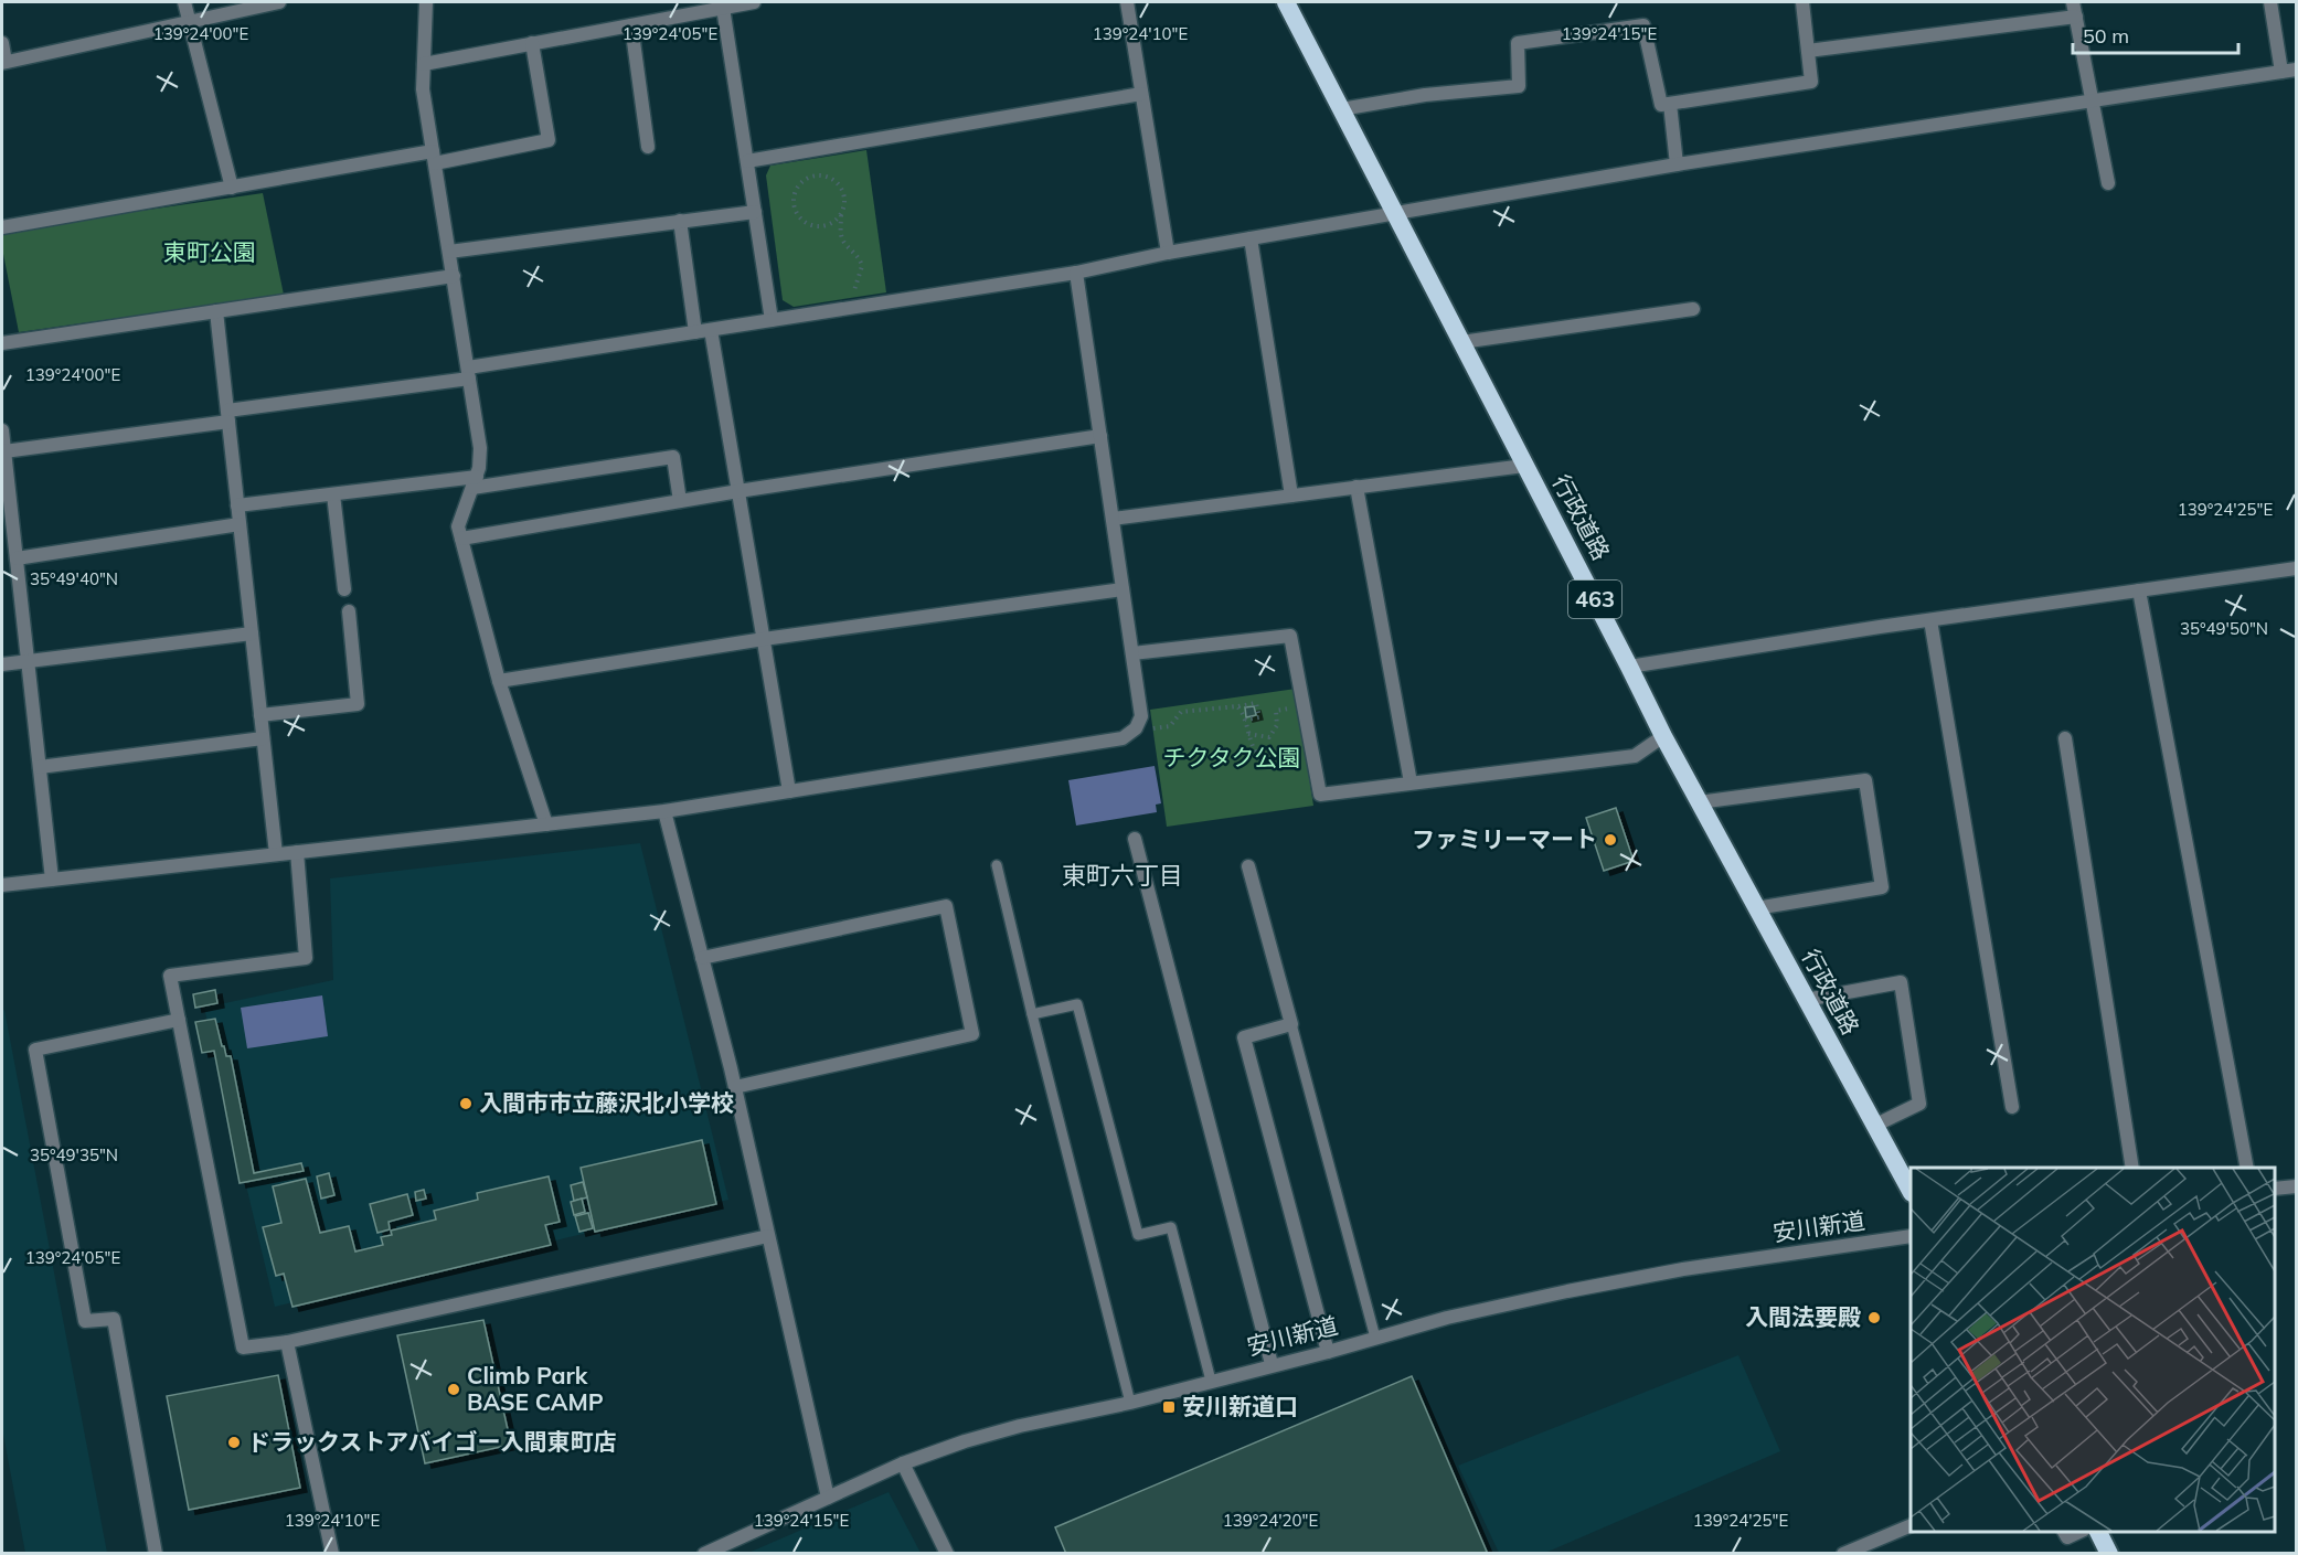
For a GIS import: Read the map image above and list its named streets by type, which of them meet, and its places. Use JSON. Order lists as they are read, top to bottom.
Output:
{
  "streets": {
    "highway": ["行政道路", "463"],
    "street": ["安川新道"]
  },
  "districts": ["東町六丁目"],
  "parks": ["東町公園", "チクタク公園"],
  "places": {
    "other": [
      "ファミリーマート",
      "入間市市立藤沢北小学校",
      "入間法要殿",
      "Climb Park BASE CAMP",
      "ドラックストアバイゴー入間東町店"
    ],
    "transit": ["安川新道口"]
  },
  "scale_bar": "50 m",
  "coordinates": [
    "139°24'00\"E",
    "139°24'05\"E",
    "139°24'10\"E",
    "139°24'15\"E",
    "139°24'25\"E",
    "35°49'40\"N",
    "35°49'50\"N",
    "35°49'35\"N",
    "139°24'20\"E"
  ]
}
